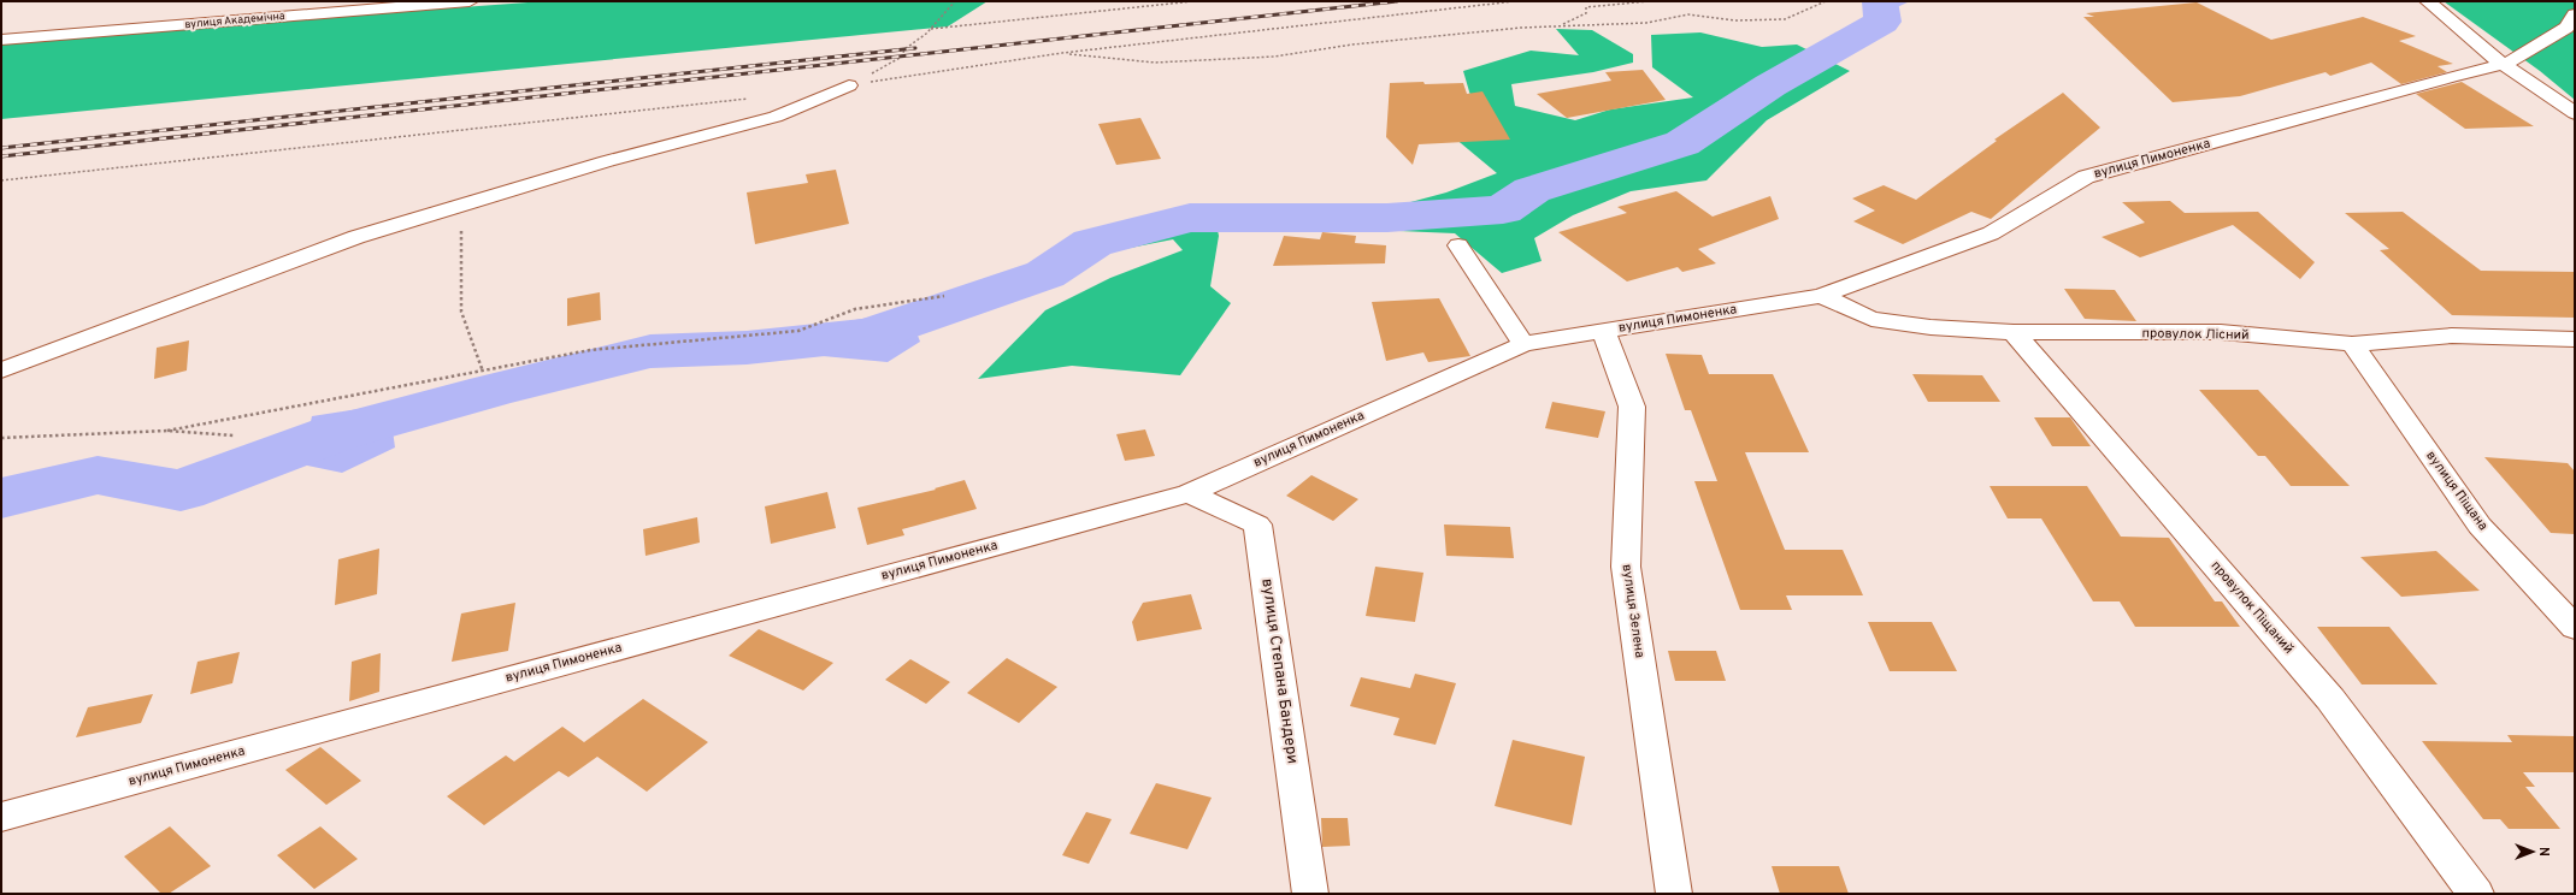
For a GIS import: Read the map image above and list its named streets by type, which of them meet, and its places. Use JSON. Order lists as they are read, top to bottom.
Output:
{
  "streets": {
    "street": [
      "вулиця Академічна",
      "вулиця Пимоненка",
      "провулок Лісний",
      "вулиця Піщана",
      "провулок Піщаний",
      "вулиця Зелена",
      "вулиця Степана Бандери"
    ]
  },
  "crossings": [
    ["вулиця Пимоненка", "провулок Лісний"],
    ["вулиця Пимоненка", "вулиця Зелена"],
    ["вулиця Пимоненка", "вулиця Степана Бандери"],
    ["провулок Лісний", "вулиця Піщана"],
    ["провулок Лісний", "провулок Піщаний"]
  ],
  "north": "right"
}
